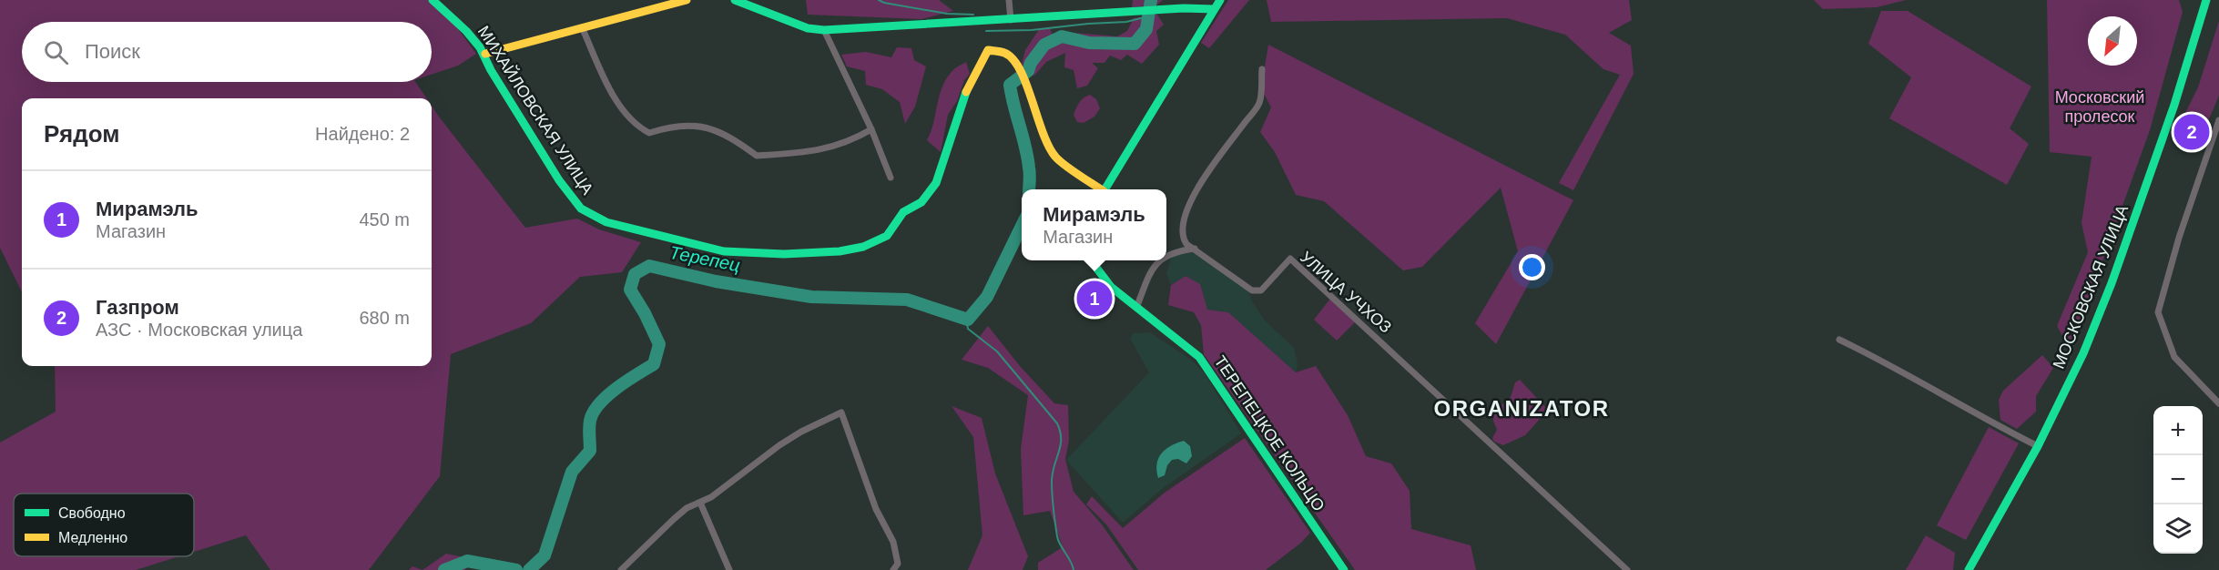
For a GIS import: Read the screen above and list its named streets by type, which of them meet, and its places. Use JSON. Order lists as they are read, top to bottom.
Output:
{
  "streets": {
    "street": [
      "МИХАЙЛОВСКАЯ УЛИЦА",
      "МОСКОВСКАЯ УЛИЦА",
      "УЛИЦА УЧХОЗ",
      "ТЕРЕПЕЦКОЕ КОЛЬЦО"
    ]
  },
  "districts": ["ORGANIZATOR"],
  "water": ["Терепец"],
  "parks": ["Московский пролесок"],
  "legend": ["Свободно", "Медленно"],
  "north": "bottom left",
  "page": {
    "search": "Поиск",
    "heading": ["Рядом", "Найдено: 2"],
    "pins": ["2", "1"],
    "list": [
      {
        "mark": "1",
        "name": "Мирамэль",
        "note": "Магазин",
        "value": "450 m"
      },
      {
        "mark": "2",
        "name": "Газпром",
        "note": "АЗС · Московская улица",
        "value": "680 m"
      }
    ],
    "popup": ["Мирамэль", "Магазин"],
    "map_buttons": ["+", "−"]
  }
}
